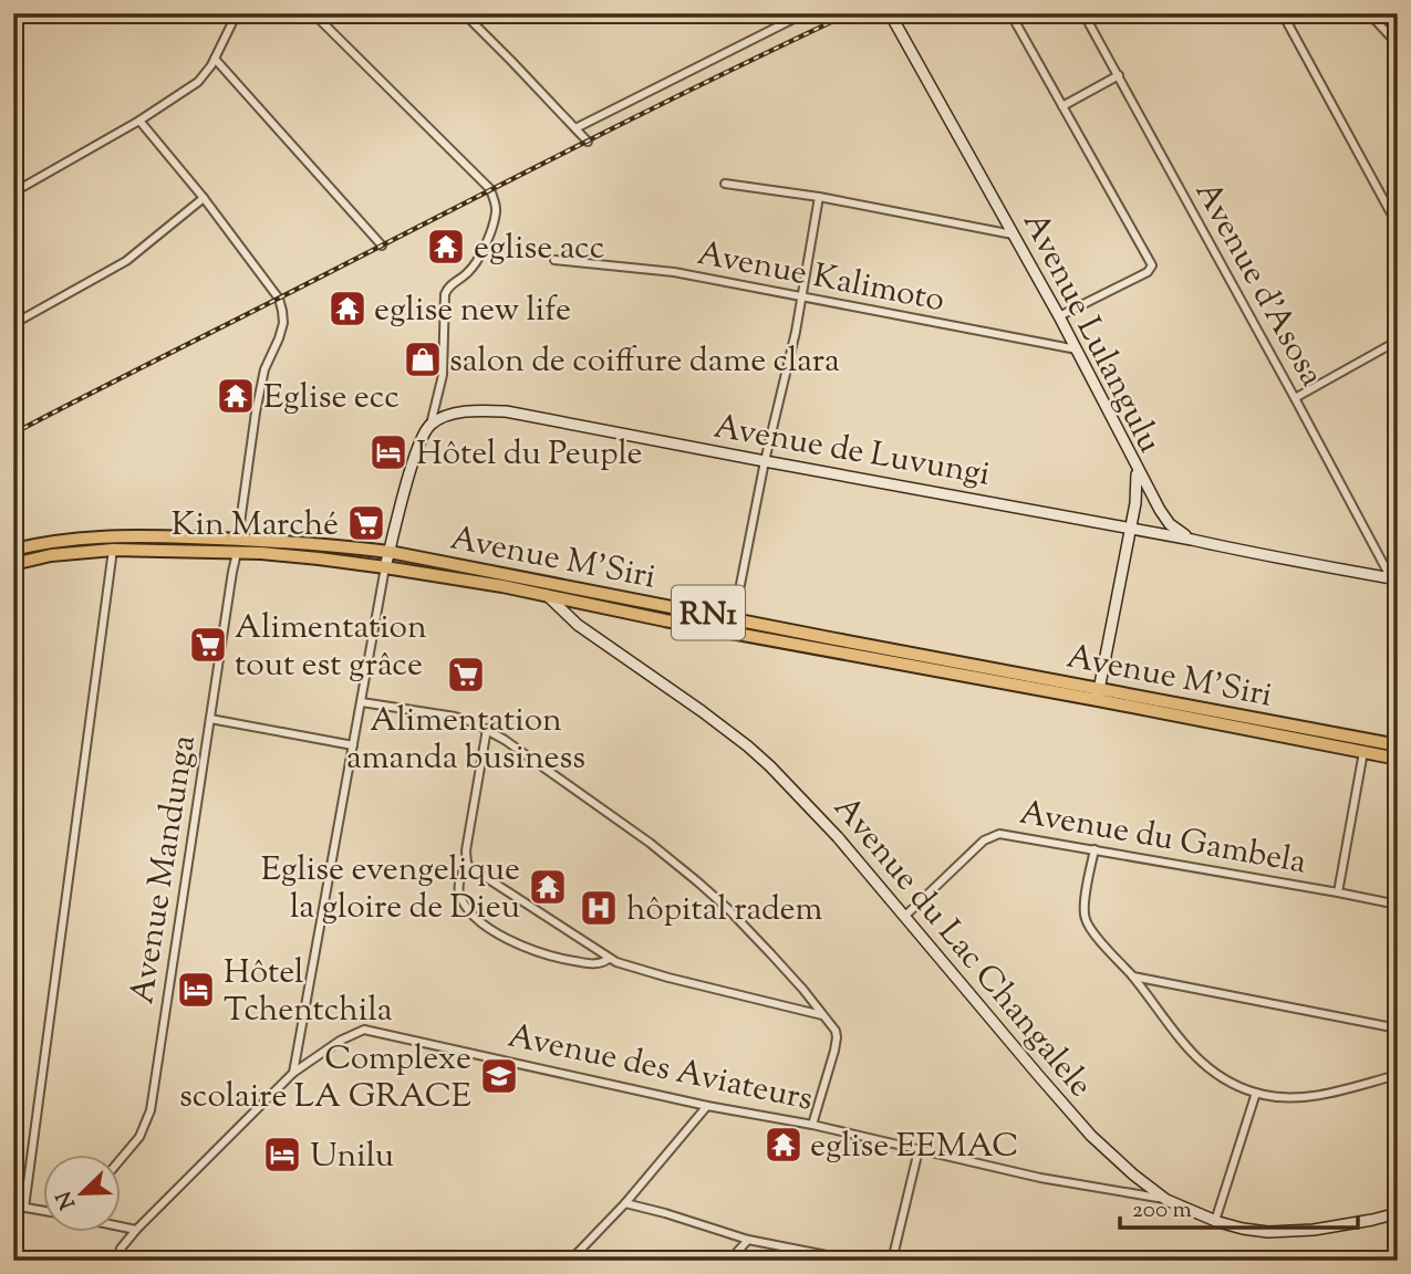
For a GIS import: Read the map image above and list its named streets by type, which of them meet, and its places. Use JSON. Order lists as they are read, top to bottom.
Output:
{
  "streets": {
    "highway": ["Avenue M'Siri", "RN1"],
    "street": [
      "Avenue Kalimoto",
      "Avenue d'Asosa",
      "Avenue Lulangulu",
      "Avenue de Luvungi",
      "Avenue du Gambela",
      "Avenue Mandunga",
      "Avenue du Lac Changalele",
      "Avenue des Aviateurs"
    ]
  },
  "crossings": [
    ["Avenue Kalimoto", "Avenue Lulangulu"],
    ["Avenue d'Asosa", "Avenue de Luvungi"],
    ["Avenue Lulangulu", "Avenue de Luvungi"],
    ["Avenue Lulangulu", "Avenue M'Siri"],
    ["Avenue M'Siri", "Avenue Mandunga"],
    ["Avenue M'Siri", "Avenue du Lac Changalele"],
    ["Avenue du Gambela", "Avenue du Lac Changalele"],
    ["Avenue du Lac Changalele", "Avenue des Aviateurs"]
  ],
  "places": {
    "temple": [
      "eglise acc",
      "eglise new life",
      "Eglise ecc",
      "Eglise evengelique la gloire de Dieu",
      "eglise EEMAC"
    ],
    "shop": ["salon de coiffure dame clara"],
    "hotel": ["Hôtel du Peuple", "Hôtel Tchentchila", "Unilu"],
    "supermarket": ["Kin Marché", "Alimentation tout est grâce", "Alimentation amanda business"],
    "hospital": ["hôpital radem"],
    "school or university": ["Complexe scolaire LA GRACE"]
  },
  "scale_bar": "200 m",
  "north": "bottom left"
}
